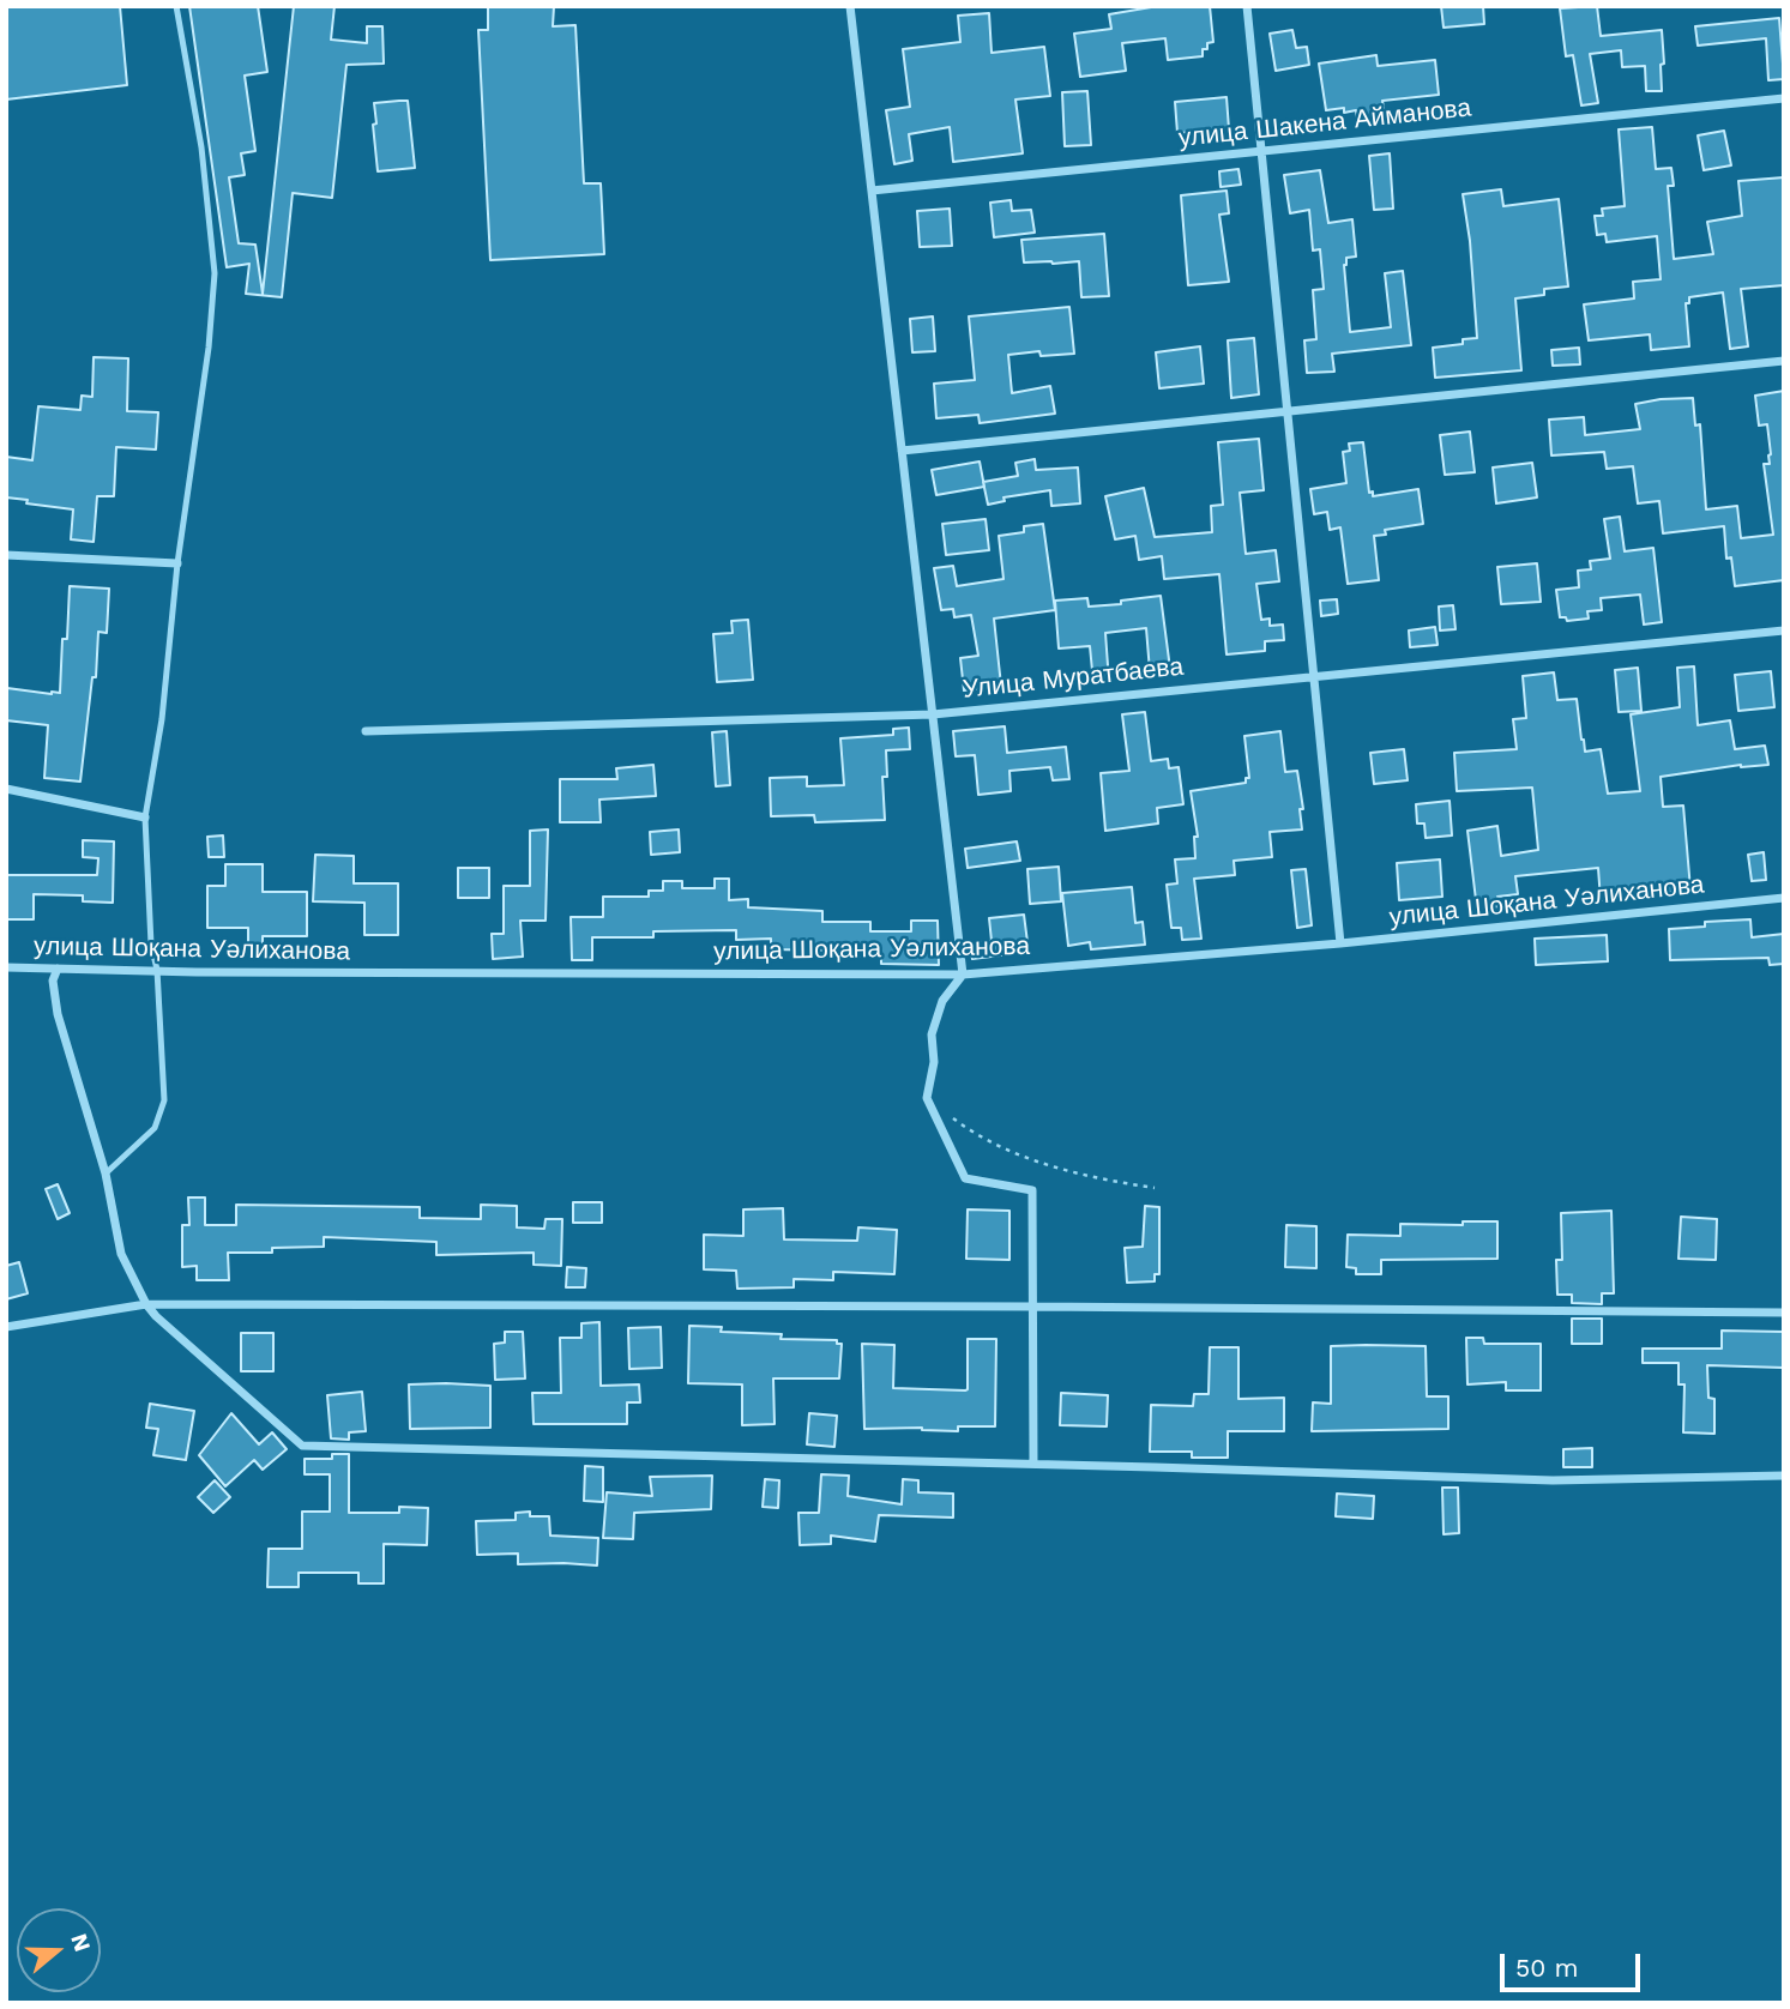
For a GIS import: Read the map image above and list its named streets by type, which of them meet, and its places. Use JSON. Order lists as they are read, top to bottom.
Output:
{
  "streets": {
    "street": ["улица Шакена Айманова", "Улица Муратбаева", "улица Шоқана Уәлиханова"]
  },
  "scale_bar": "50 m",
  "north": "right"
}
